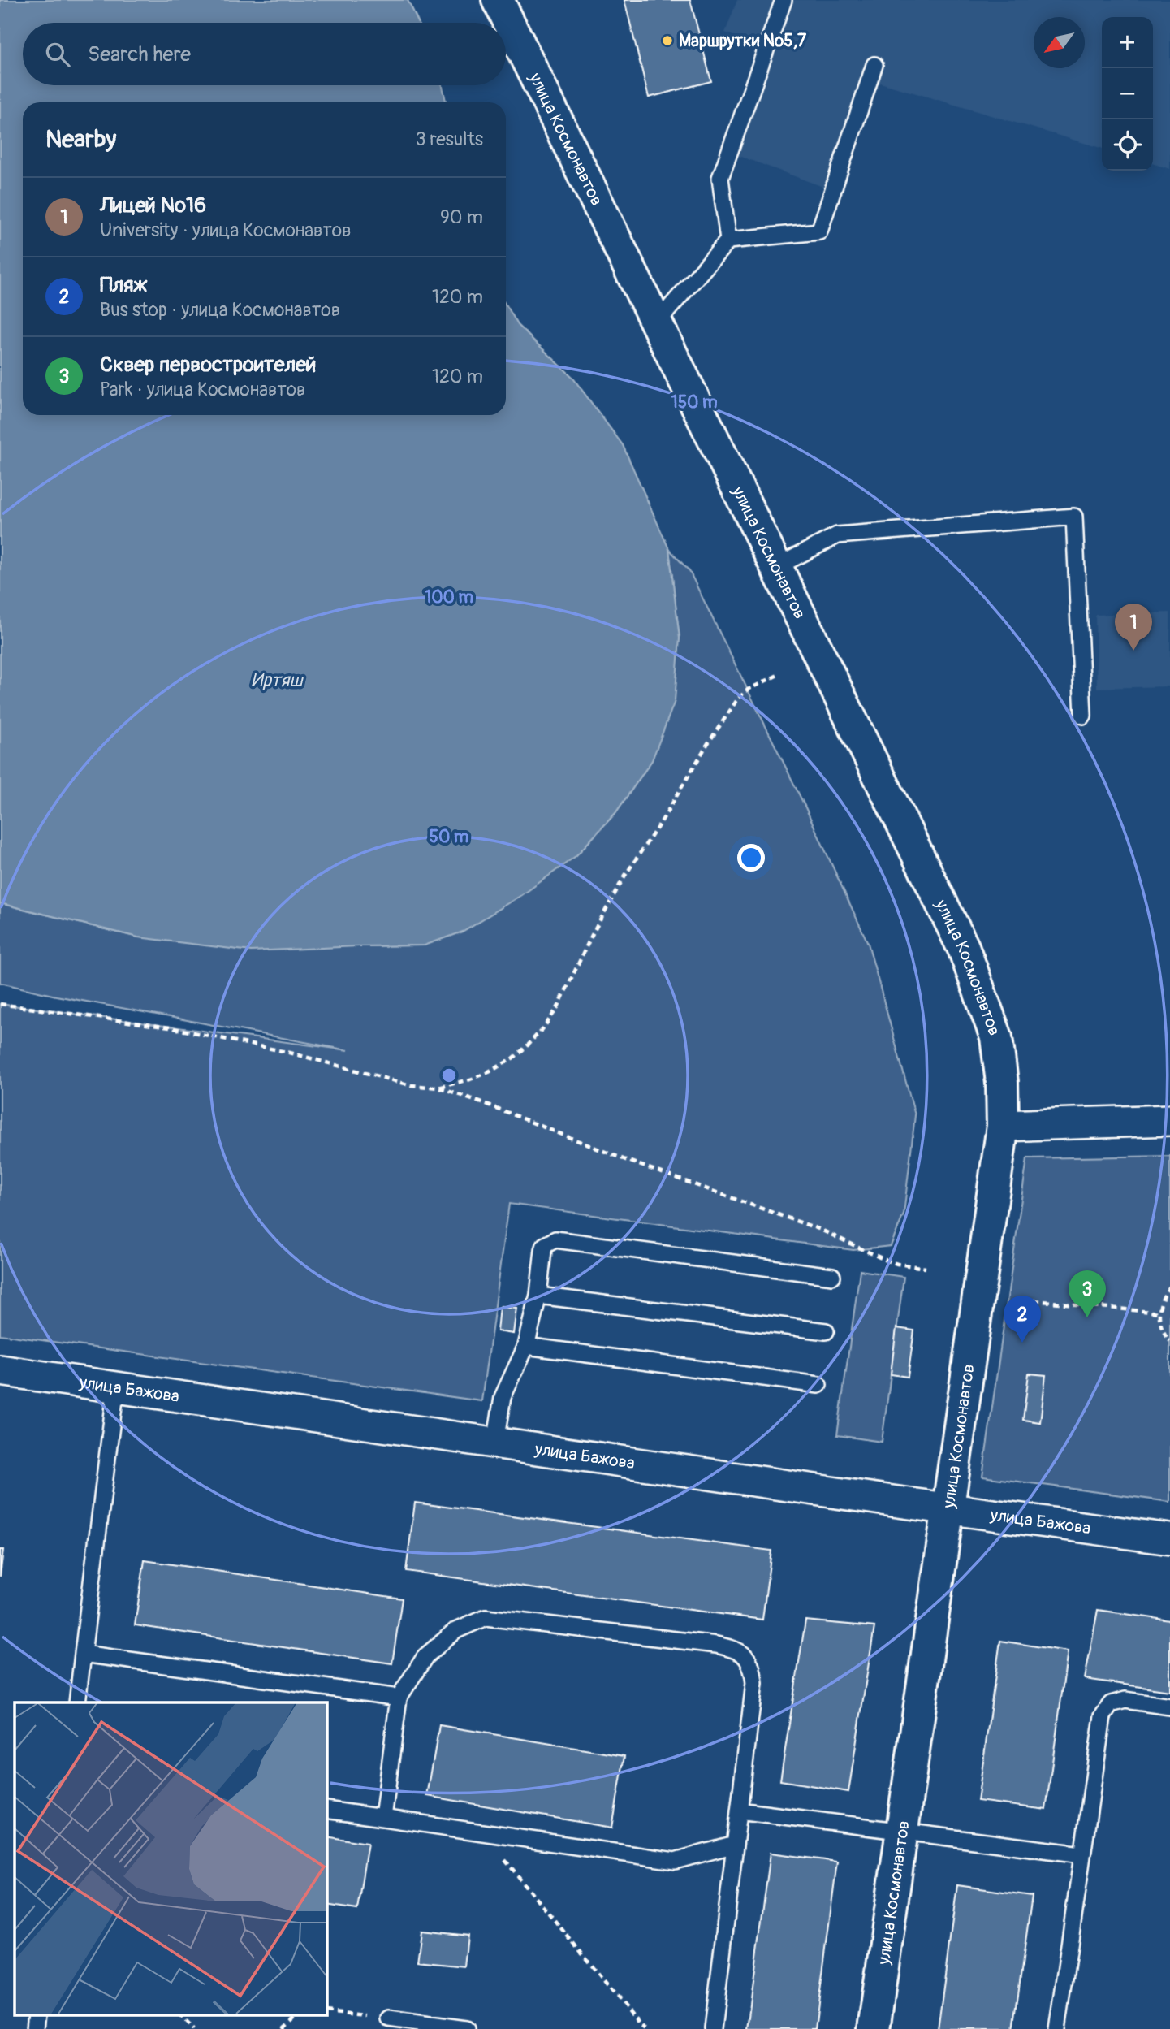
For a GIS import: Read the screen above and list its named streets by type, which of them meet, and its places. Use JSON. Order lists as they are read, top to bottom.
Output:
{
  "streets": {
    "street": ["улица Космонавтов", "улица Бажова"]
  },
  "crossings": [
    ["улица Космонавтов", "улица Бажова"]
  ],
  "water": ["Иртяш"],
  "places": ["Маршрутки №5,7"],
  "north": "bottom left",
  "page": {
    "map_buttons": ["+", "−"],
    "search": "Search here",
    "heading": ["Nearby", "3 results"],
    "list": [
      {
        "mark": "1",
        "name": "Лицей №16",
        "note": "University · улица Космонавтов",
        "value": "90 m"
      },
      {
        "mark": "2",
        "name": "Пляж",
        "note": "Bus stop · улица Космонавтов",
        "value": "120 m"
      },
      {
        "mark": "3",
        "name": "Сквер первостроителей",
        "note": "Park · улица Космонавтов",
        "value": "120 m"
      }
    ],
    "pins": ["1", "3", "2"]
  },
  "rings": ["150 m", "100 m", "50 m"]
}
